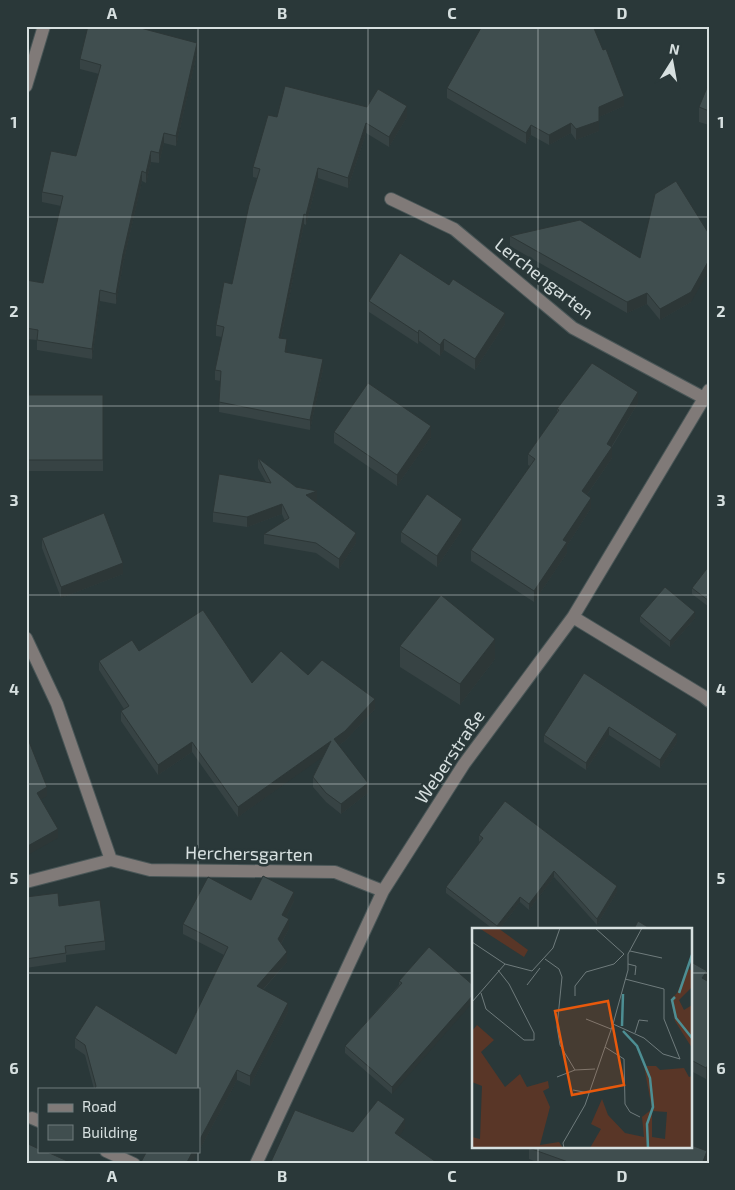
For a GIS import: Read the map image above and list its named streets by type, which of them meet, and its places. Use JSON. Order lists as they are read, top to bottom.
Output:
{
  "streets": {
    "street": ["Lerchengarten", "Weberstraße", "Herchersgarten"]
  },
  "crossings": [
    ["Lerchengarten", "Weberstraße"],
    ["Weberstraße", "Herchersgarten"]
  ],
  "legend": ["Road", "Building"],
  "north": "top",
  "grid": {
    "columns": [
      "A",
      "B",
      "C",
      "D"
    ],
    "rows": [
      "1",
      "2",
      "3",
      "4",
      "5",
      "6"
    ]
  }
}
